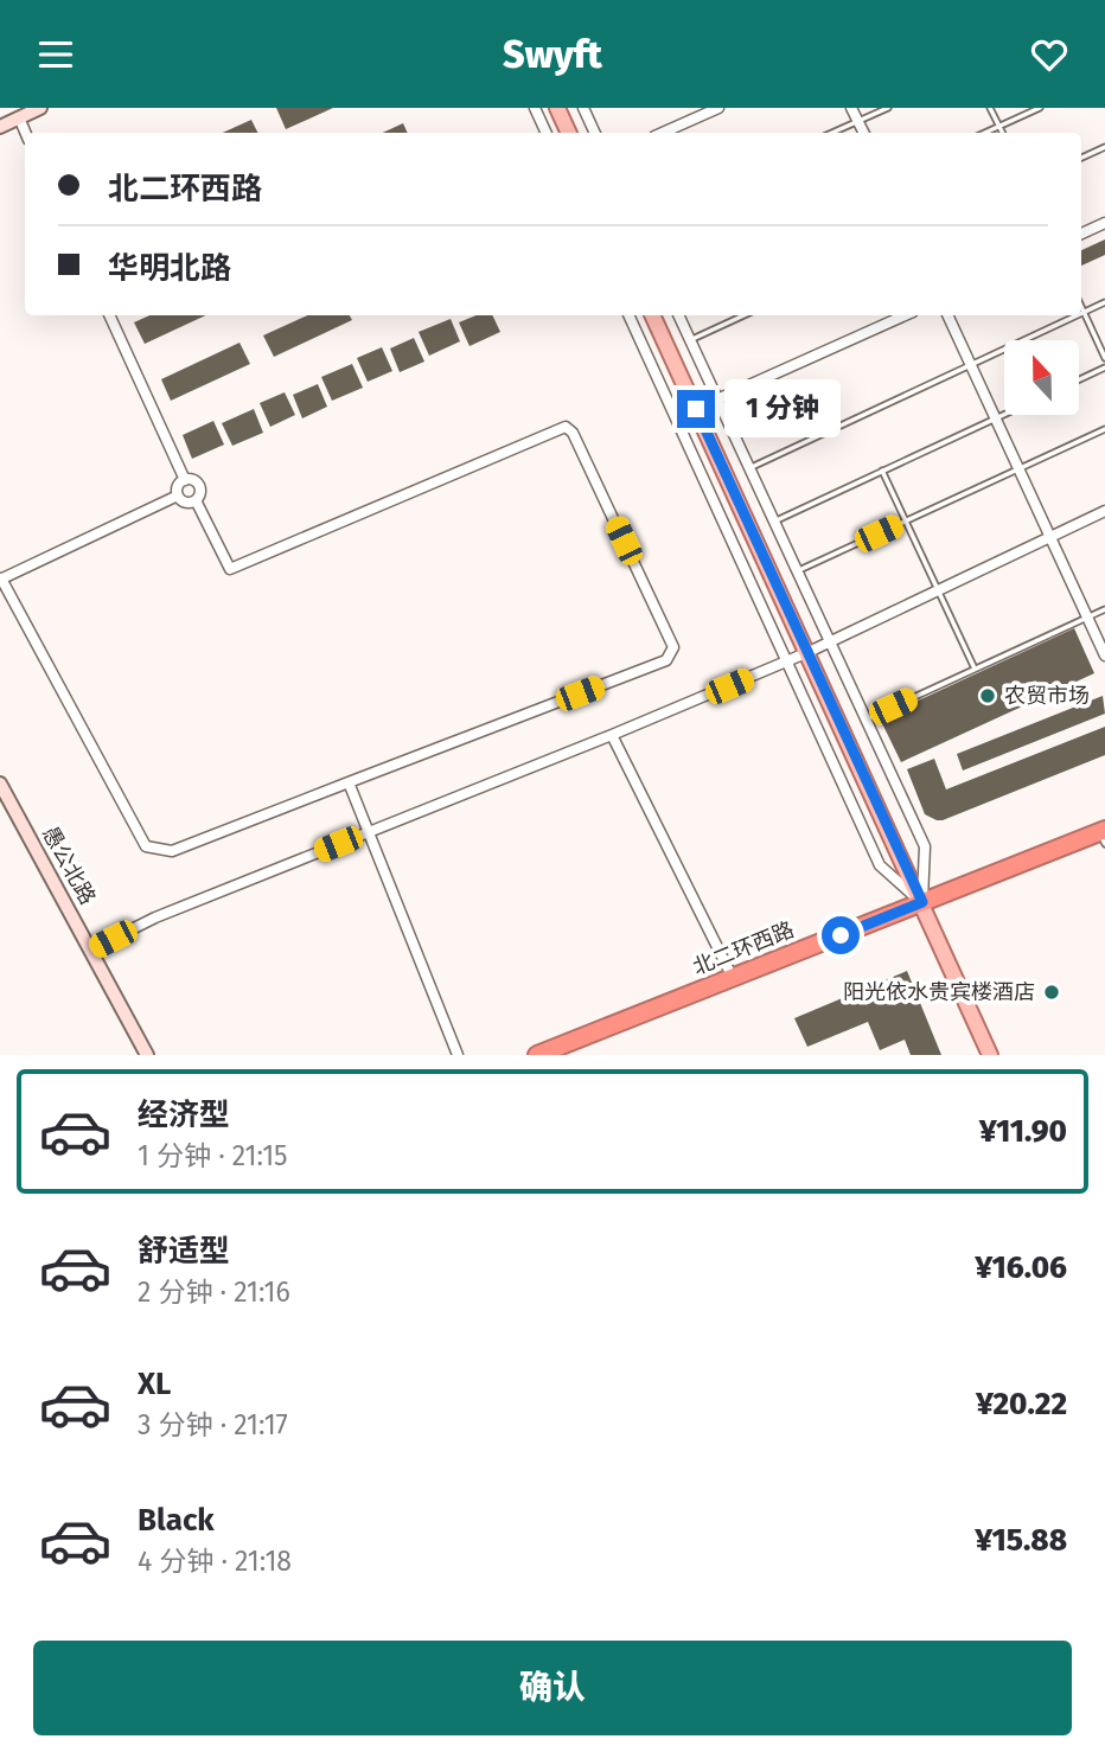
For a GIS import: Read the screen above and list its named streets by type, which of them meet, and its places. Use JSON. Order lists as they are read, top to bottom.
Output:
{
  "streets": {
    "highway": ["北二环西路"],
    "main road": ["愚公北路"]
  },
  "places": ["农贸市场", "阳光依水贵宾楼酒店"],
  "north": "top",
  "page": {
    "header": "Swyft",
    "banner": ["北二环西路", "华明北路"],
    "bubble": "1 分钟",
    "list": [
      {
        "name": "经济型",
        "note": "1 分钟 · 21:15",
        "value": "¥11.90"
      },
      {
        "name": "舒适型",
        "note": "2 分钟 · 21:16",
        "value": "¥16.06"
      },
      {
        "name": "XL",
        "note": "3 分钟 · 21:17",
        "value": "¥20.22"
      },
      {
        "name": "Black",
        "note": "4 分钟 · 21:18",
        "value": "¥15.88"
      }
    ],
    "buttons": "确认"
  }
}
